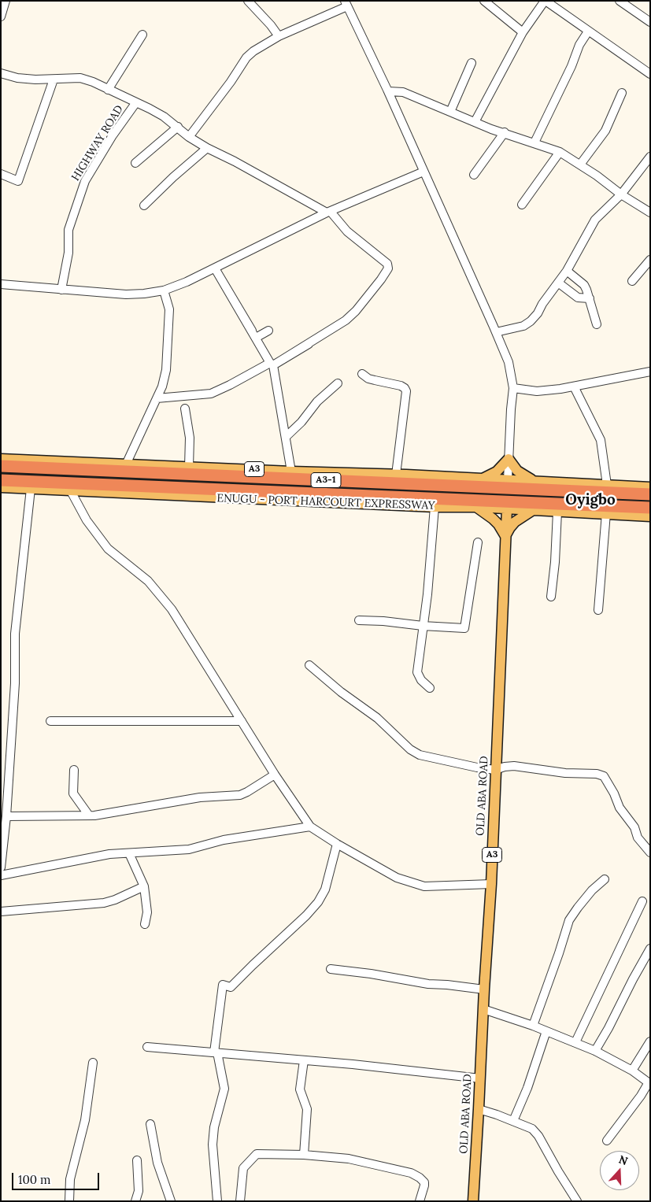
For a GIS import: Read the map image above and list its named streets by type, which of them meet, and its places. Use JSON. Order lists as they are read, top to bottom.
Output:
{
  "streets": {
    "highway": ["A3-1", "ENUGU - PORT HARCOURT EXPRESSWAY"],
    "main road": ["A3", "OLD ABA ROAD"],
    "street": ["HIGHWAY ROAD"]
  },
  "crossings": [
    ["ENUGU - PORT HARCOURT EXPRESSWAY", "OLD ABA ROAD"]
  ],
  "districts": ["Oyigbo"],
  "scale_bar": "100 m",
  "north": "top"
}
